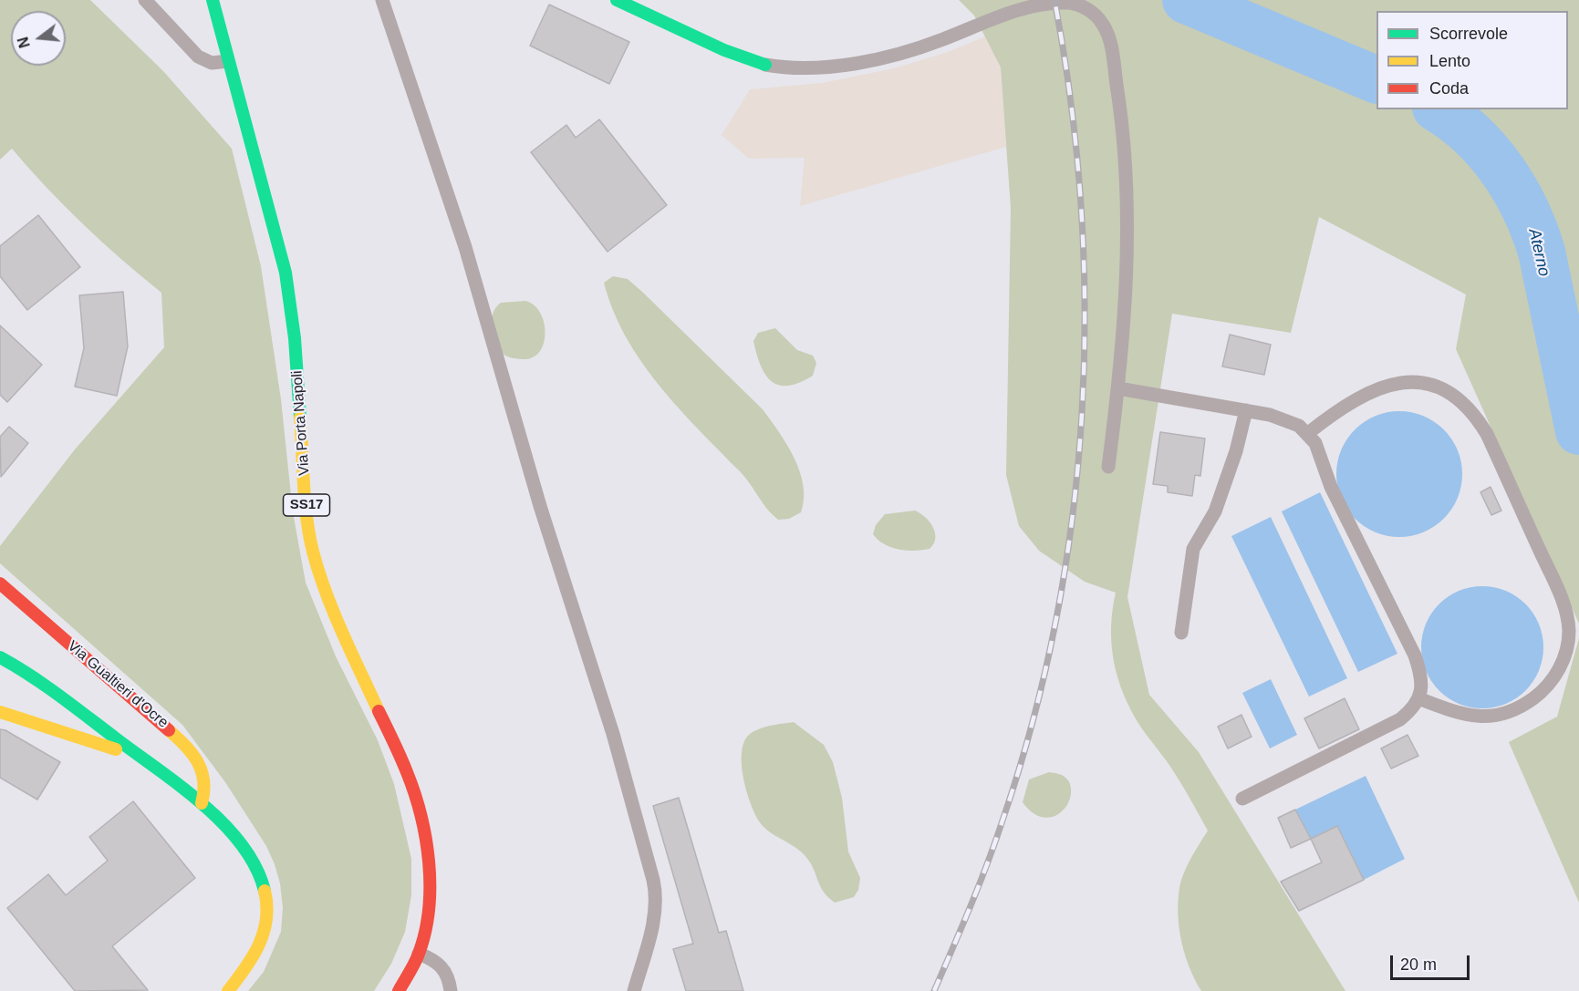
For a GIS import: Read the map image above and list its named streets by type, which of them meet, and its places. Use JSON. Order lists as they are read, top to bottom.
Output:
{
  "streets": {
    "main road": ["Via Porta Napoli", "SS17", "Via Gualtieri d'Ocre"]
  },
  "water": ["Aterno"],
  "legend": ["Scorrevole", "Lento", "Coda"],
  "scale_bar": "20 m",
  "north": "left"
}
